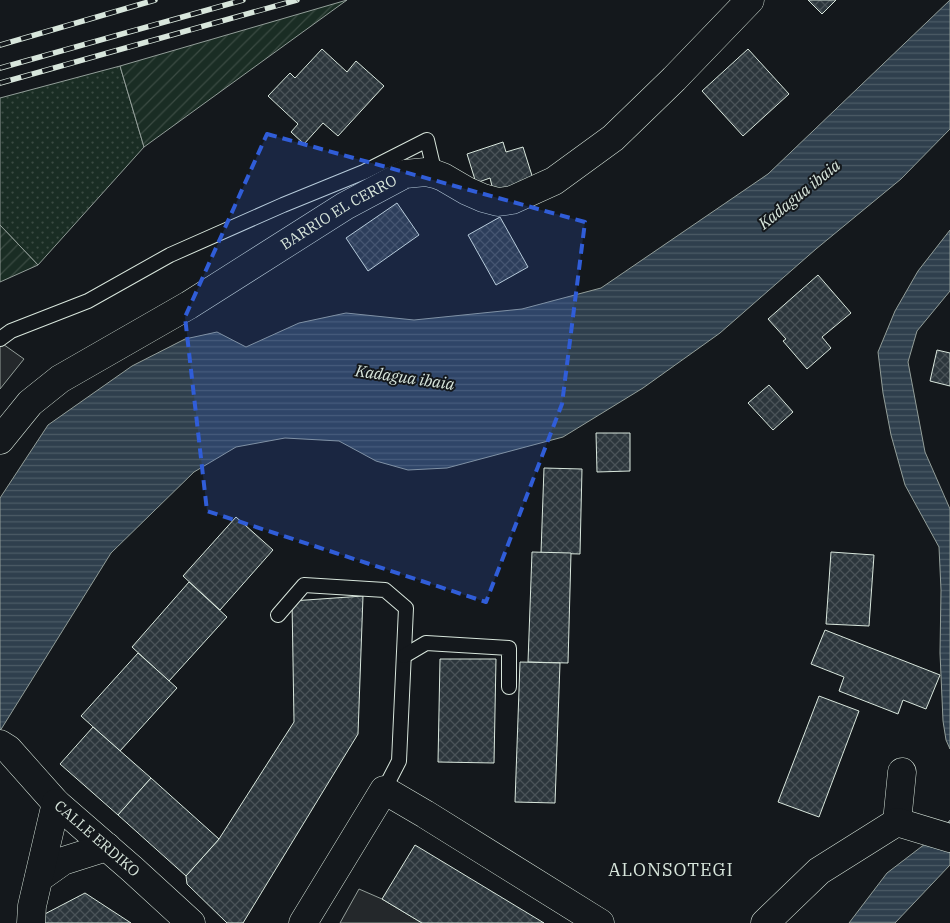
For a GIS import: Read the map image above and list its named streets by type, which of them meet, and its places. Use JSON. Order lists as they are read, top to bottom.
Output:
{
  "streets": {
    "street": ["BARRIO EL CERRO", "CALLE ERDIKO"]
  },
  "districts": ["ALONSOTEGI"],
  "water": ["Kadagua ibaia"]
}
